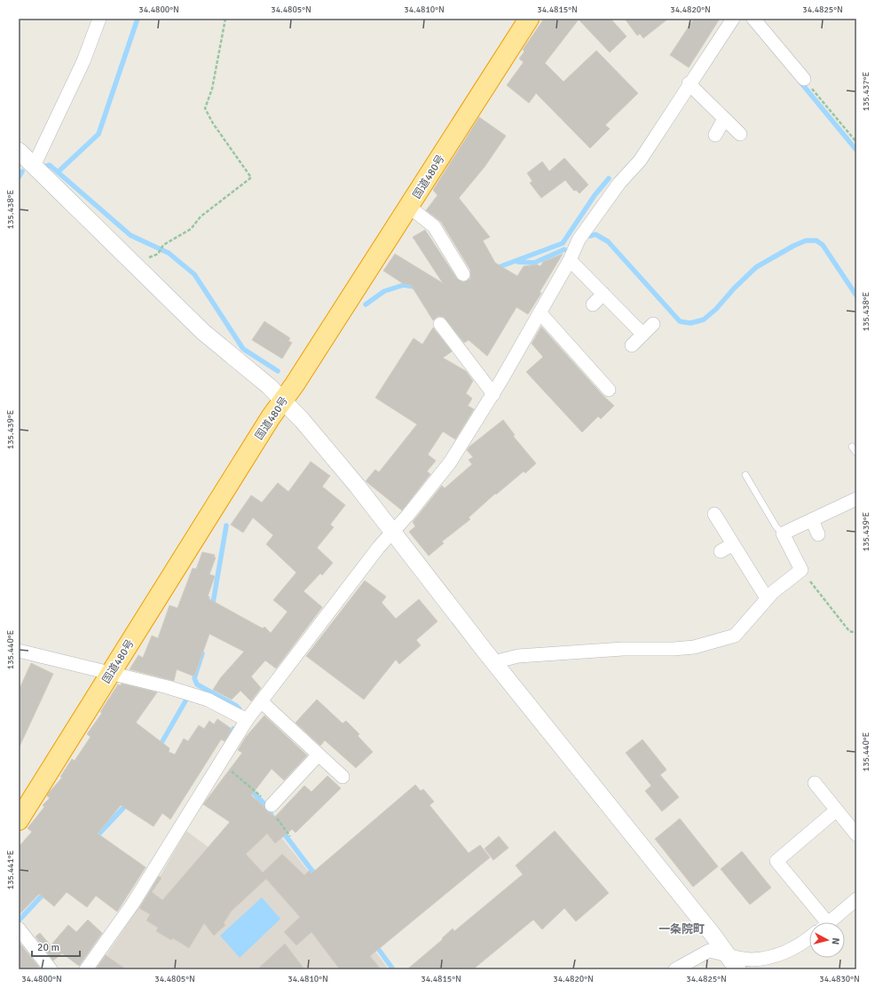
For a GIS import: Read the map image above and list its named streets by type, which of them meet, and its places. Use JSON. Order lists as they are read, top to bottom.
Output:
{
  "streets": {
    "highway": ["国道480号"]
  },
  "districts": ["一条院町"],
  "scale_bar": "20 m",
  "north": "right",
  "coordinates": [
    "34.4800°N",
    "34.4805°N",
    "34.4810°N",
    "34.4815°N",
    "34.4820°N",
    "34.4825°N",
    "135.437°E",
    "135.438°E",
    "135.439°E",
    "135.440°E",
    "135.441°E",
    "34.4830°N"
  ]
}
